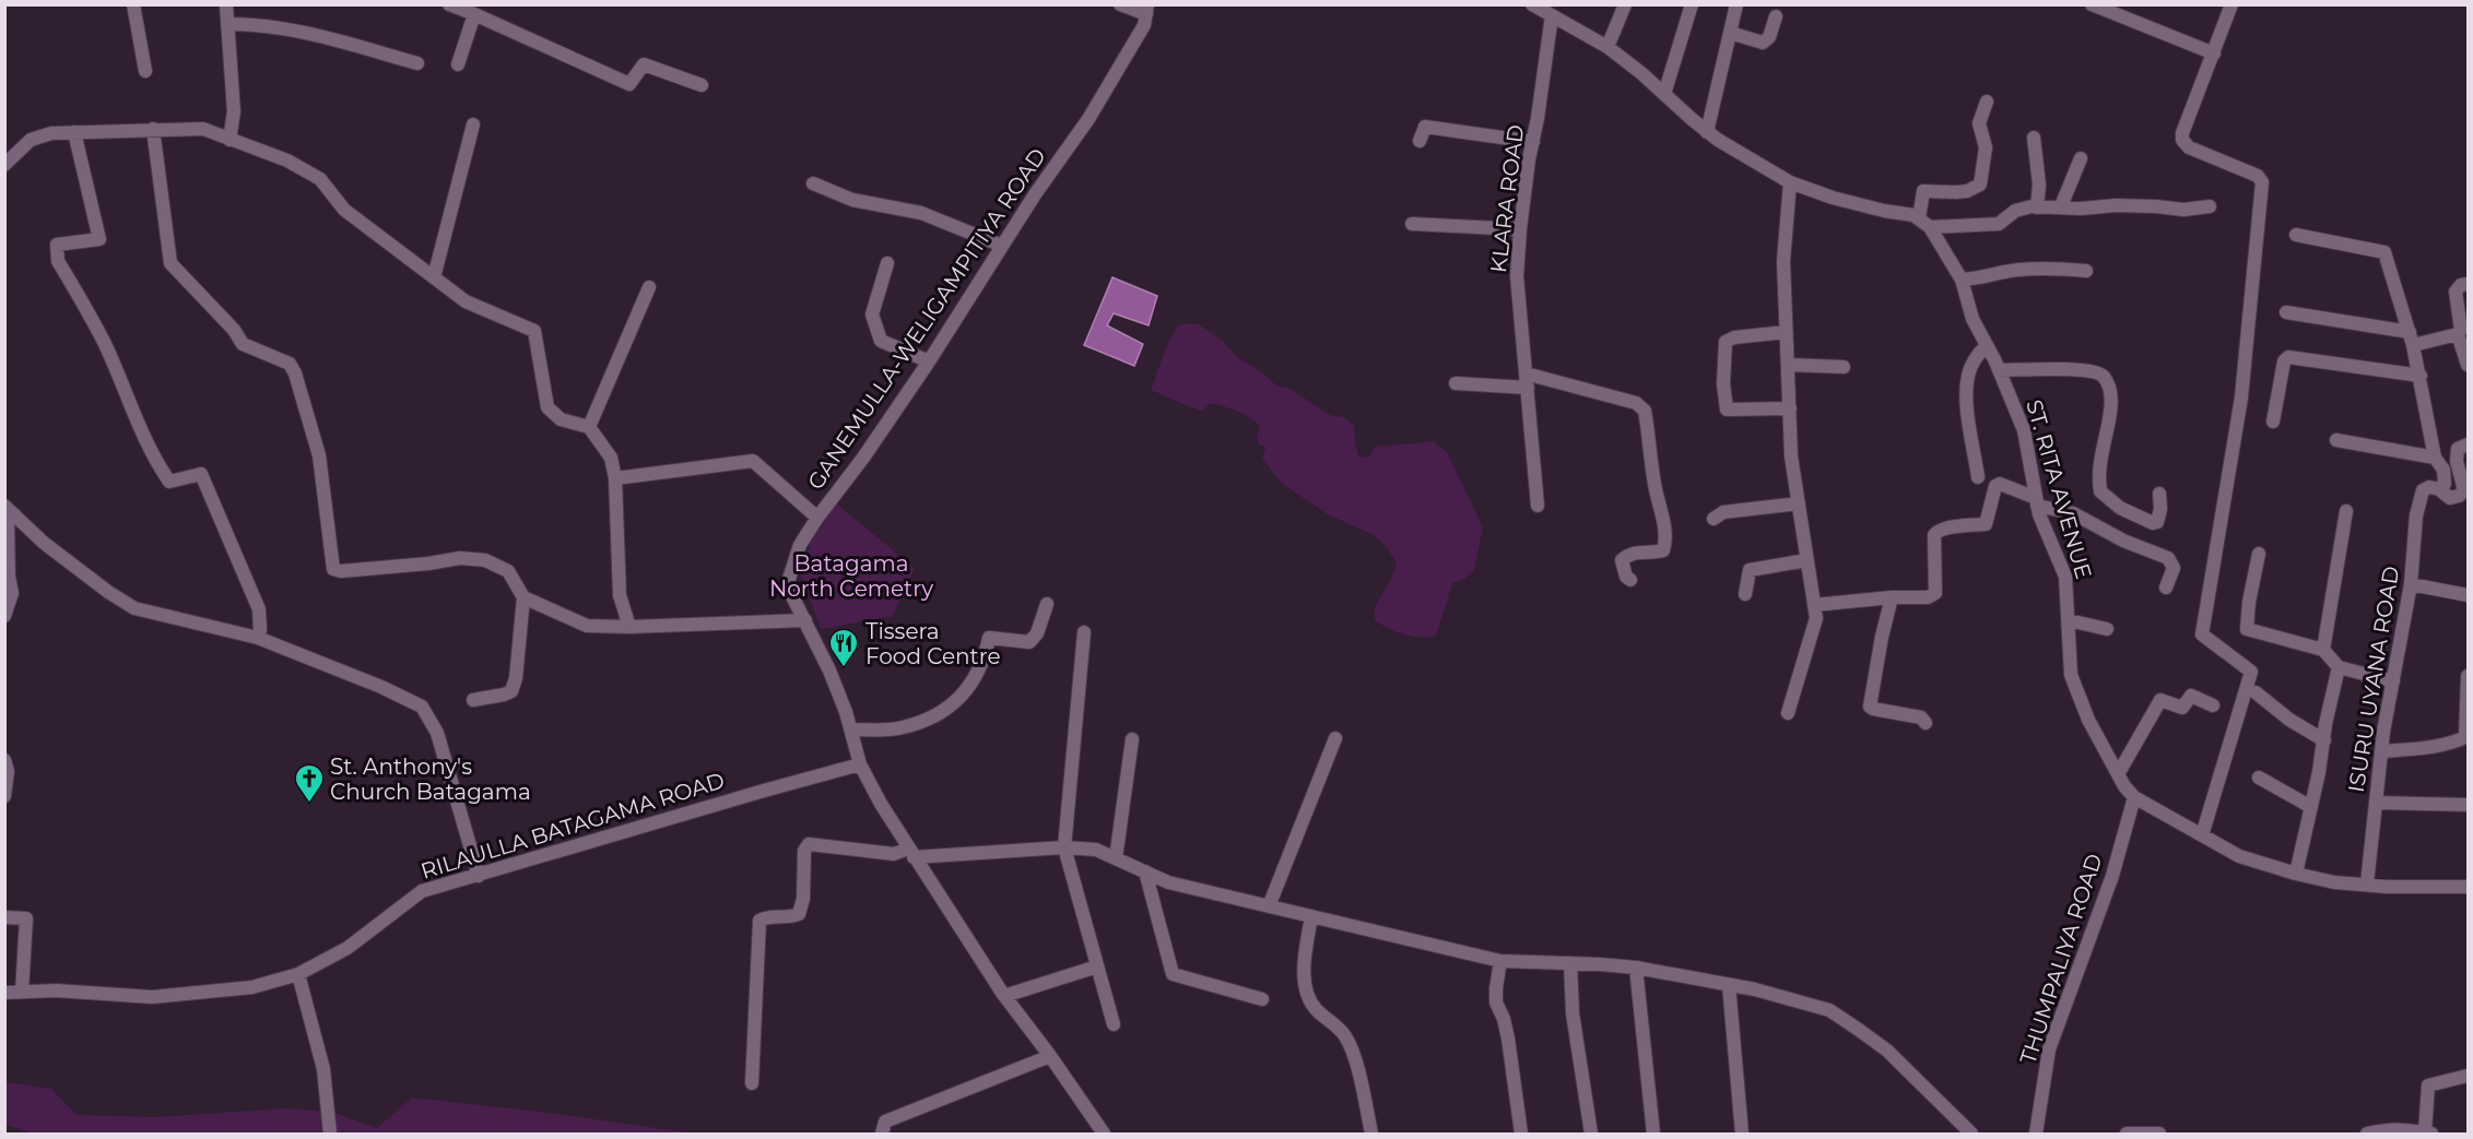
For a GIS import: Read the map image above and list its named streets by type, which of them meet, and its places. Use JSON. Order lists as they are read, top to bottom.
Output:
{
  "streets": {
    "street": [
      "KLARA ROAD",
      "GANEMULLA-WELIGAMPITIYA ROAD",
      "ST. RITA AVENUE",
      "ISURU UYANA ROAD",
      "RILAULLA BATAGAMA ROAD",
      "THUMPALIYA ROAD"
    ]
  },
  "crossings": [
    ["KLARA ROAD", "ST. RITA AVENUE"],
    ["GANEMULLA-WELIGAMPITIYA ROAD", "RILAULLA BATAGAMA ROAD"],
    ["ST. RITA AVENUE", "ISURU UYANA ROAD"],
    ["ST. RITA AVENUE", "THUMPALIYA ROAD"]
  ],
  "parks": ["Batagama North Cemetry"],
  "places": {
    "restaurant": ["Tissera Food Centre"],
    "church": ["St. Anthony's Church Batagama"]
  }
}
